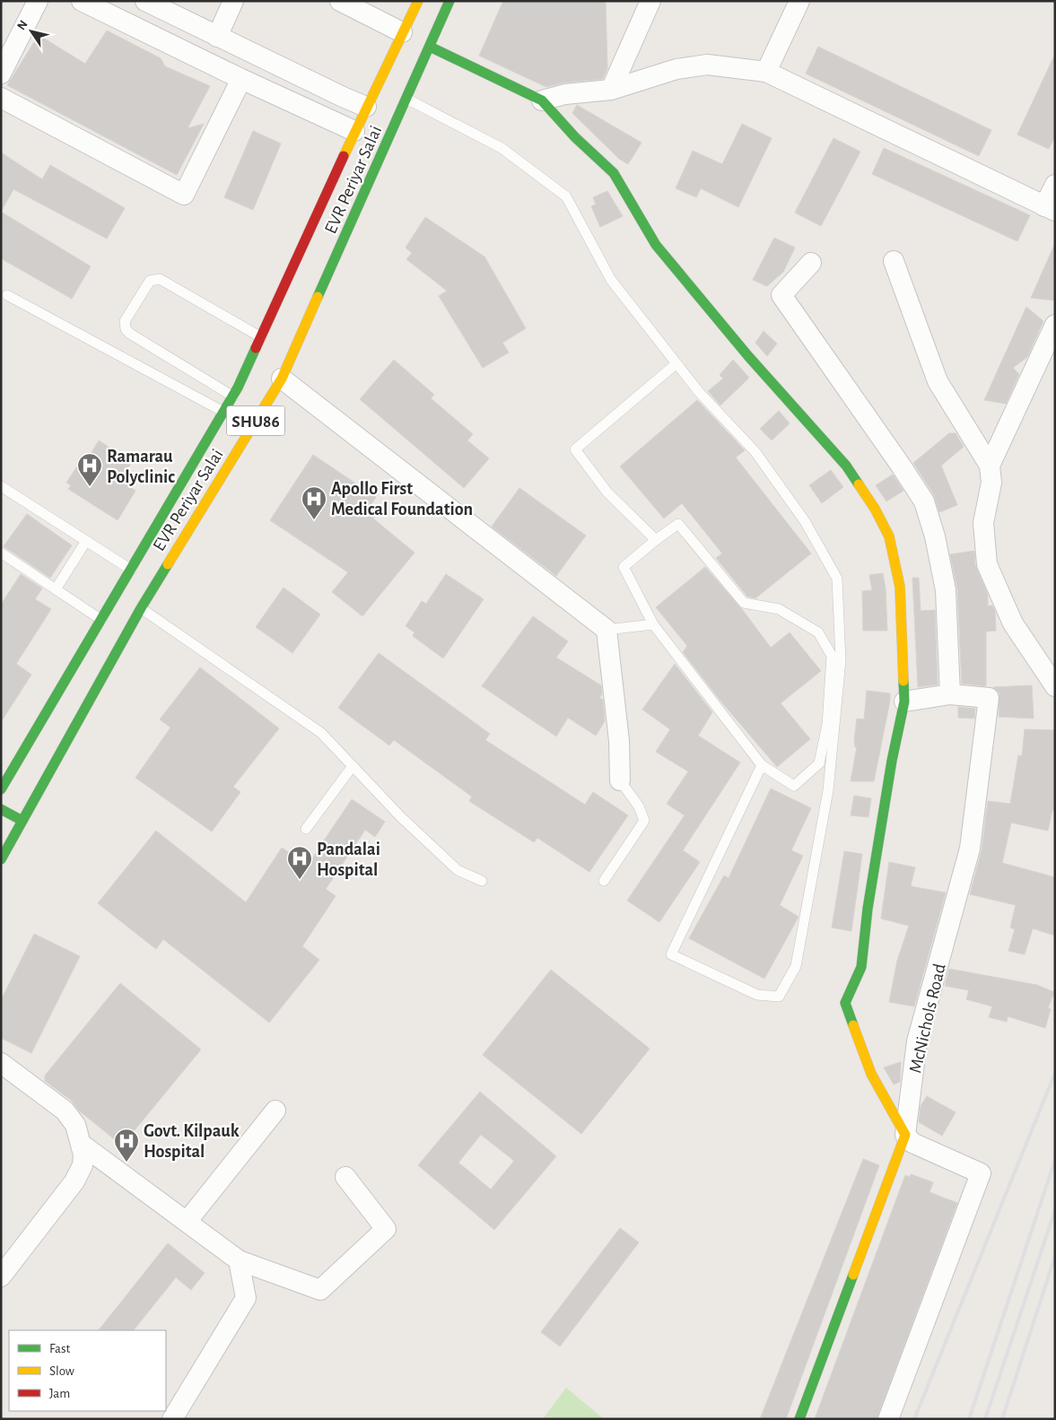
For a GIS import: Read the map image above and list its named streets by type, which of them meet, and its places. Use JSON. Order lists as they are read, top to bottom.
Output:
{
  "streets": {
    "main road": ["EVR Periyar Salai", "SHU86"],
    "street": ["McNichols Road"]
  },
  "places": {
    "hospital": [
      "Ramarau Polyclinic",
      "Apollo First Medical Foundation",
      "Pandalai Hospital",
      "Govt. Kilpauk Hospital"
    ]
  },
  "legend": ["Fast", "Slow", "Jam"],
  "north": "top left"
}
